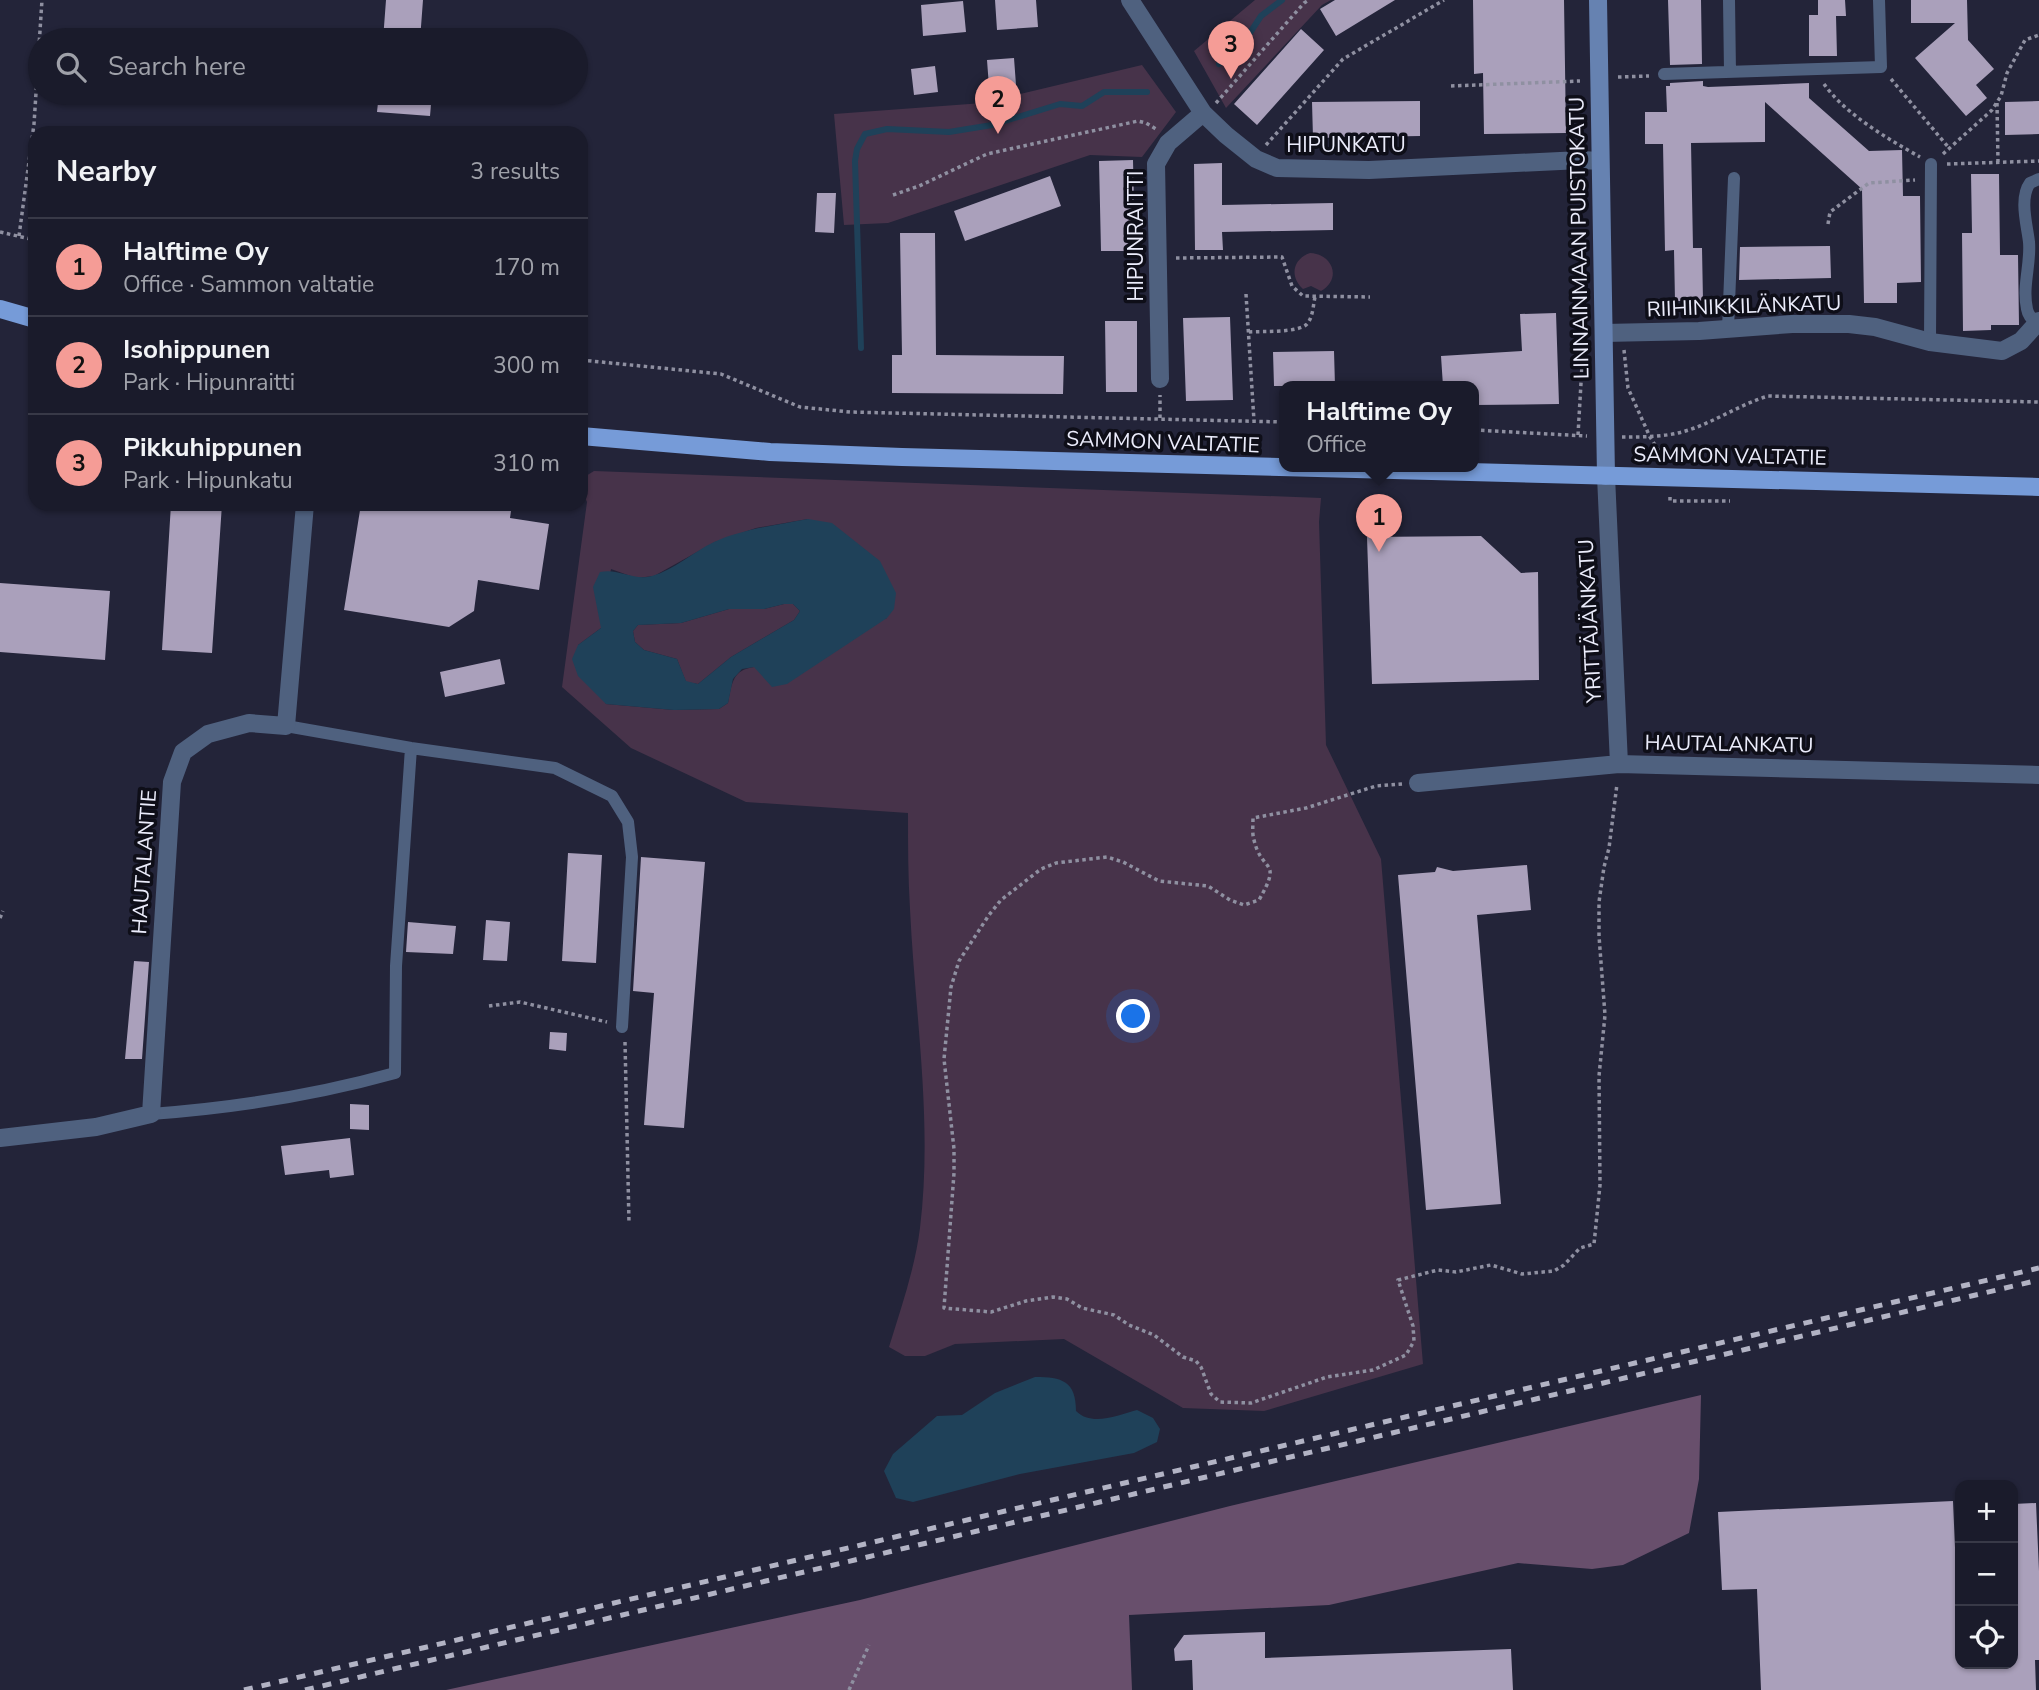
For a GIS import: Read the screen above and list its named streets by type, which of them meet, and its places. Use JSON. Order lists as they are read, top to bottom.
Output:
{
  "streets": {
    "main road": ["SAMMON VALTATIE"],
    "street": [
      "HIPUNKATU",
      "HIPUNRAITTI",
      "LINNAINMAAN PUISTOKATU",
      "RIIHINIKKILÄNKATU",
      "YRITTÄJÄNKATU",
      "HAUTALANKATU",
      "HAUTALANTIE"
    ]
  },
  "crossings": [
    ["HIPUNKATU", "HIPUNRAITTI"],
    ["HIPUNKATU", "LINNAINMAAN PUISTOKATU"],
    ["LINNAINMAAN PUISTOKATU", "RIIHINIKKILÄNKATU"],
    ["LINNAINMAAN PUISTOKATU", "SAMMON VALTATIE"],
    ["LINNAINMAAN PUISTOKATU", "YRITTÄJÄNKATU"],
    ["SAMMON VALTATIE", "YRITTÄJÄNKATU"],
    ["YRITTÄJÄNKATU", "HAUTALANKATU"]
  ],
  "page": {
    "pins": ["3", "2", "1"],
    "search": "Search here",
    "heading": ["Nearby", "3 results"],
    "list": [
      {
        "mark": "1",
        "name": "Halftime Oy",
        "note": "Office · Sammon valtatie",
        "value": "170 m"
      },
      {
        "mark": "2",
        "name": "Isohippunen",
        "note": "Park · Hipunraitti",
        "value": "300 m"
      },
      {
        "mark": "3",
        "name": "Pikkuhippunen",
        "note": "Park · Hipunkatu",
        "value": "310 m"
      }
    ],
    "popup": ["Halftime Oy", "Office"],
    "map_buttons": ["+", "−"]
  }
}
